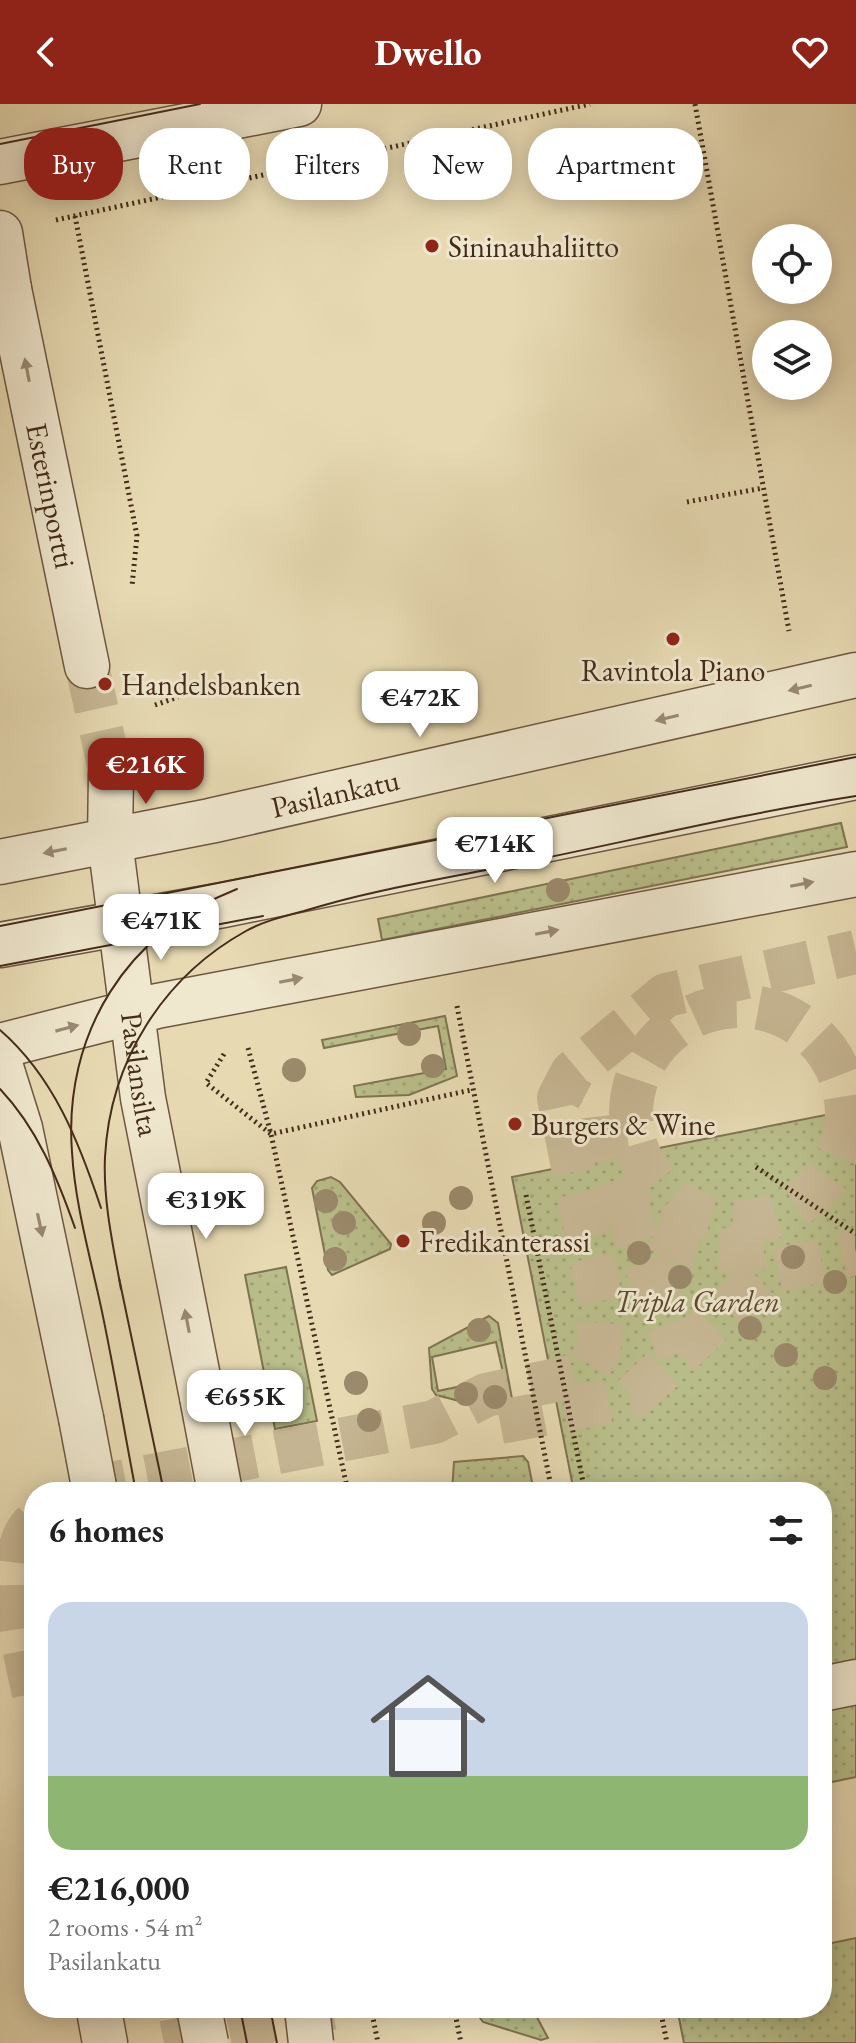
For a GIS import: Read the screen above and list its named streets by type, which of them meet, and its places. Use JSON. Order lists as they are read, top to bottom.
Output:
{
  "streets": {
    "street": ["Esterinportti", "Pasilankatu", "Pasilansilta"]
  },
  "crossings": [
    ["Pasilankatu", "Pasilansilta"]
  ],
  "one_way": ["Esterinportti"],
  "parks": ["Tripla Garden"],
  "places": [
    "Sininauhaliitto",
    "Ravintola Piano",
    "Handelsbanken",
    "Burgers & Wine",
    "Fredikanterassi"
  ],
  "page": {
    "header": "Dwello",
    "chip": [
      "Buy",
      "Rent",
      "Filters",
      "New",
      "Apartment"
    ],
    "price": [
      "€472K",
      "€216K",
      "€714K",
      "€471K",
      "€319K",
      "€655K"
    ],
    "heading": "6 homes",
    "list": [
      {
        "name": "€216,000",
        "note": "2 rooms · 54 m² · Pasilankatu"
      }
    ]
  }
}
